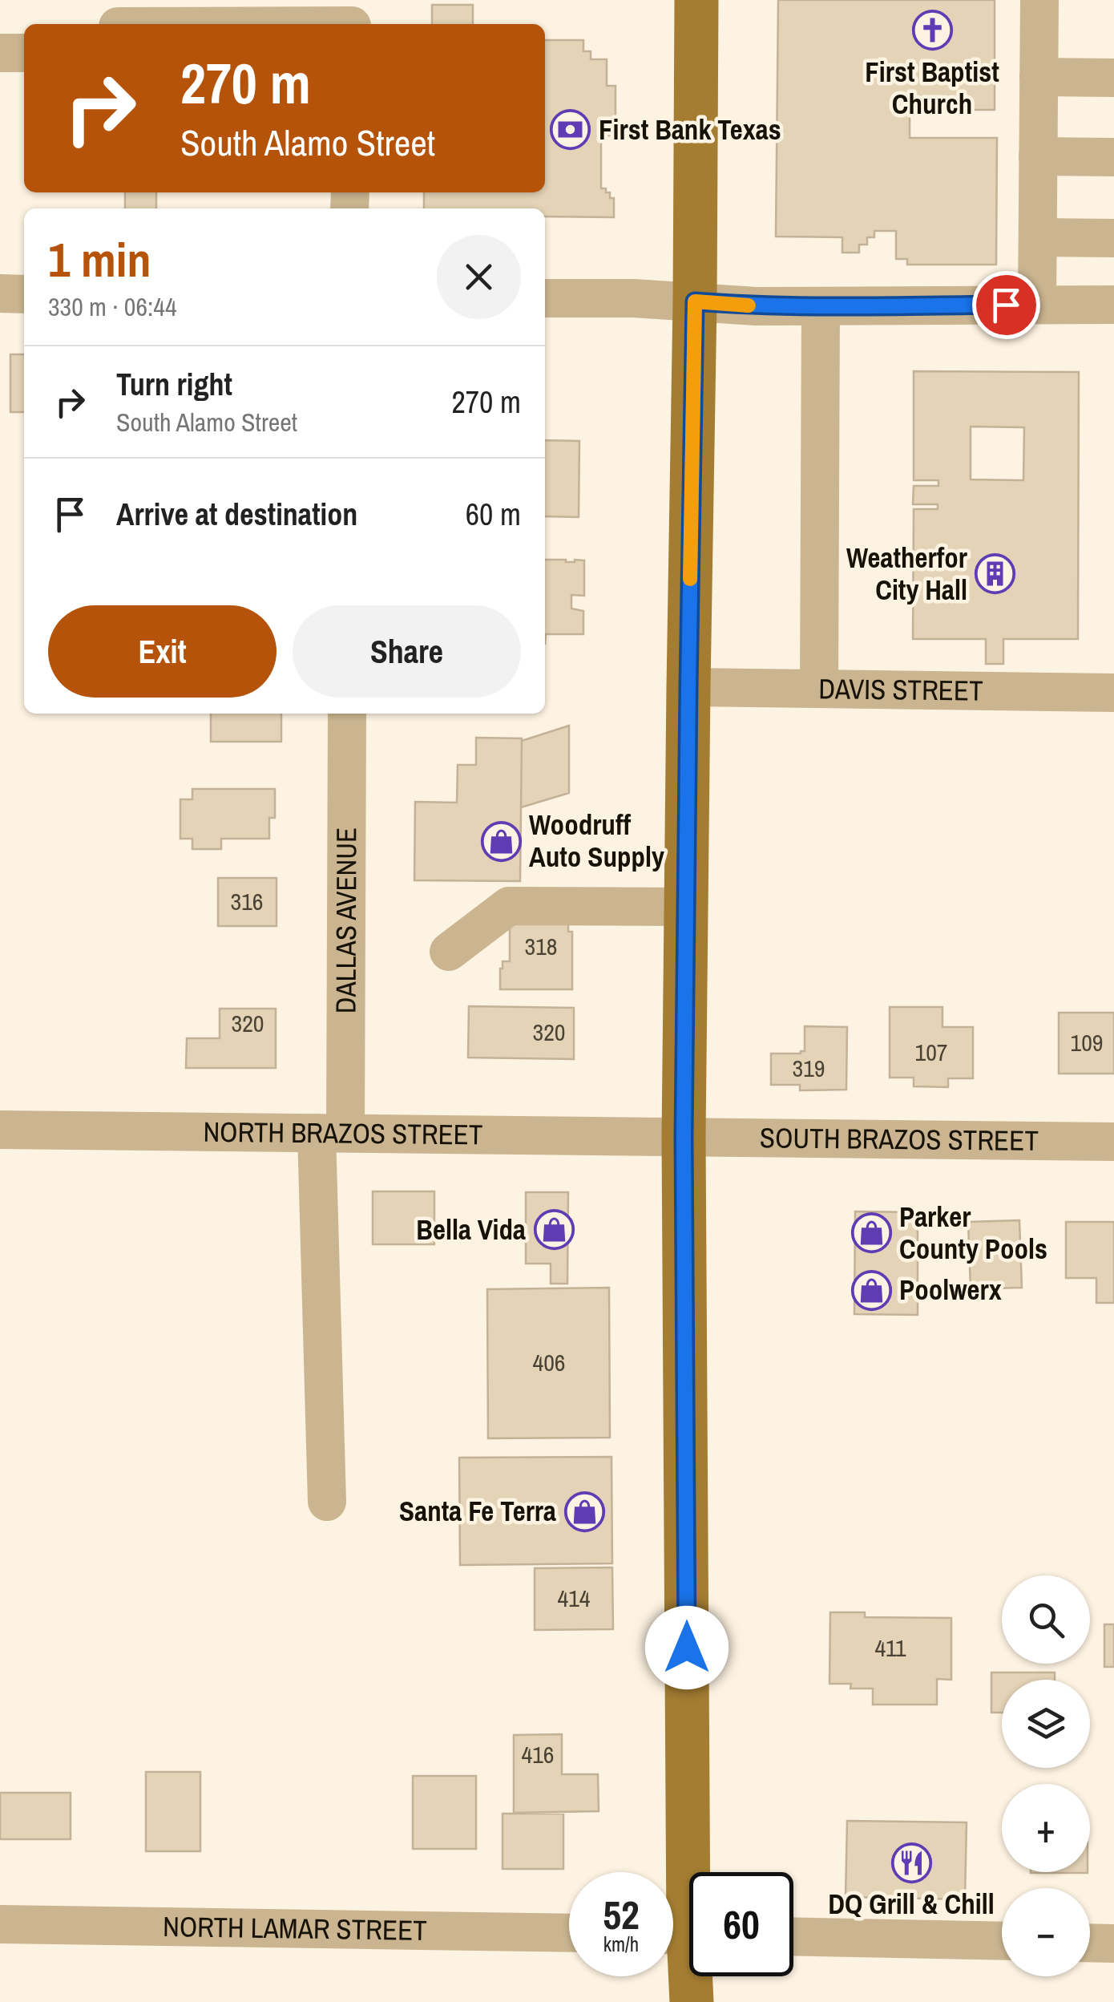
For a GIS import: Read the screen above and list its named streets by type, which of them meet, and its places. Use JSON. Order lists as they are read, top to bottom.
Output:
{
  "streets": {
    "street": [
      "DAVIS STREET",
      "DALLAS AVENUE",
      "NORTH BRAZOS STREET",
      "SOUTH BRAZOS STREET",
      "NORTH LAMAR STREET"
    ]
  },
  "crossings": [
    ["DALLAS AVENUE", "NORTH BRAZOS STREET"],
    ["NORTH BRAZOS STREET", "SOUTH BRAZOS STREET"]
  ],
  "places": {
    "church": ["First Baptist Church"],
    "bank": ["First Bank Texas"],
    "building": ["Weatherfor City Hall"],
    "shop": [
      "Woodruff Auto Supply",
      "Bella Vida",
      "Parker County Pools",
      "Poolwerx",
      "Santa Fe Terra"
    ],
    "restaurant": ["DQ Grill & Chill"]
  },
  "house_numbers": [
    "316",
    "318",
    "320",
    "320",
    "109",
    "107",
    "319",
    "406",
    "414",
    "411",
    "416"
  ],
  "page": {
    "turn": ["270 m", "South Alamo Street"],
    "heading": ["1 min", "330 m · 06:44"],
    "list": [
      {
        "name": "Turn right",
        "note": "South Alamo Street",
        "value": "270 m"
      },
      {
        "name": "Arrive at destination",
        "value": "60 m"
      }
    ],
    "buttons": ["Exit", "Share"],
    "map_buttons": ["+", "−"],
    "speed": "52 km/h",
    "limit": "60"
  }
}
